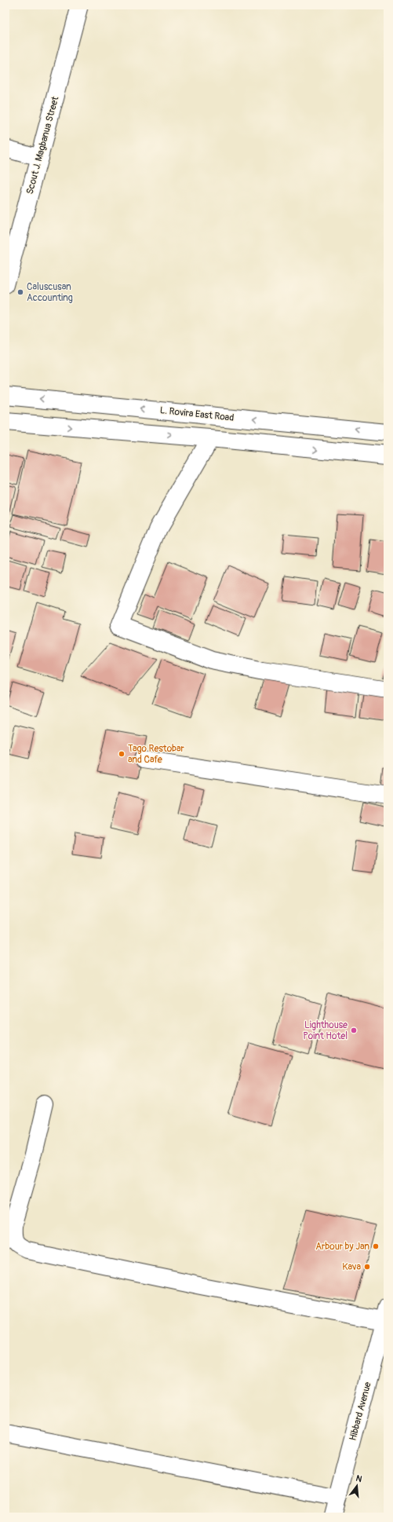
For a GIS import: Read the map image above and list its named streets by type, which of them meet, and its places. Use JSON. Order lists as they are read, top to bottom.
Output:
{
  "streets": {
    "street": ["Scout J. Magbanua Street", "L. Rovira East Road", "Hibbard Avenue"]
  },
  "places": [
    "Caluscusan Accounting",
    "Tago Restobar and Cafe",
    "Lighthouse Point Hotel",
    "Arbour by Jan",
    "Kava"
  ],
  "north": "top"
}
